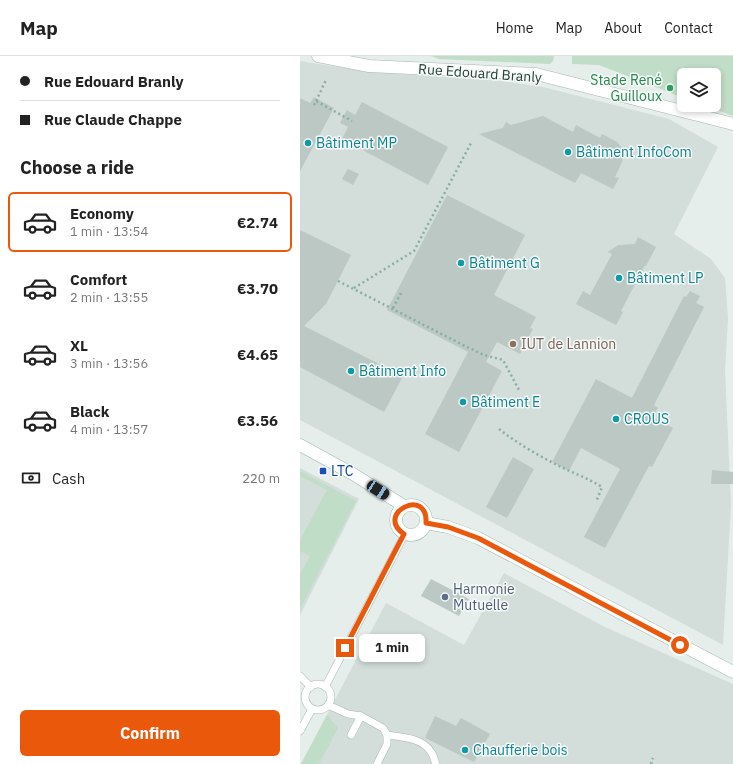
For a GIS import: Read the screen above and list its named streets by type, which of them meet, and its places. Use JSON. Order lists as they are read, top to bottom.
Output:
{
  "streets": {
    "street": ["Rue Edouard Branly"]
  },
  "places": {
    "other": [
      "Stade René Guilloux",
      "Bâtiment MP",
      "Bâtiment InfoCom",
      "Bâtiment G",
      "Bâtiment LP",
      "IUT de Lannion",
      "Bâtiment Info",
      "Bâtiment E",
      "CROUS",
      "Harmonie Mutuelle",
      "Chaufferie bois"
    ],
    "transit": ["LTC"]
  },
  "page": {
    "header": "Map",
    "nav": [
      "Home",
      "Map",
      "About",
      "Contact"
    ],
    "banner": ["Rue Edouard Branly", "Rue Claude Chappe"],
    "heading": "Choose a ride",
    "list": [
      {
        "name": "Economy",
        "note": "1 min · 13:54",
        "value": "€2.74"
      },
      {
        "name": "Comfort",
        "note": "2 min · 13:55",
        "value": "€3.70"
      },
      {
        "name": "XL",
        "note": "3 min · 13:56",
        "value": "€4.65"
      },
      {
        "name": "Black",
        "note": "4 min · 13:57",
        "value": "€3.56"
      }
    ],
    "pay": ["Cash", "220 m"],
    "bubble": "1 min",
    "buttons": "Confirm"
  }
}
